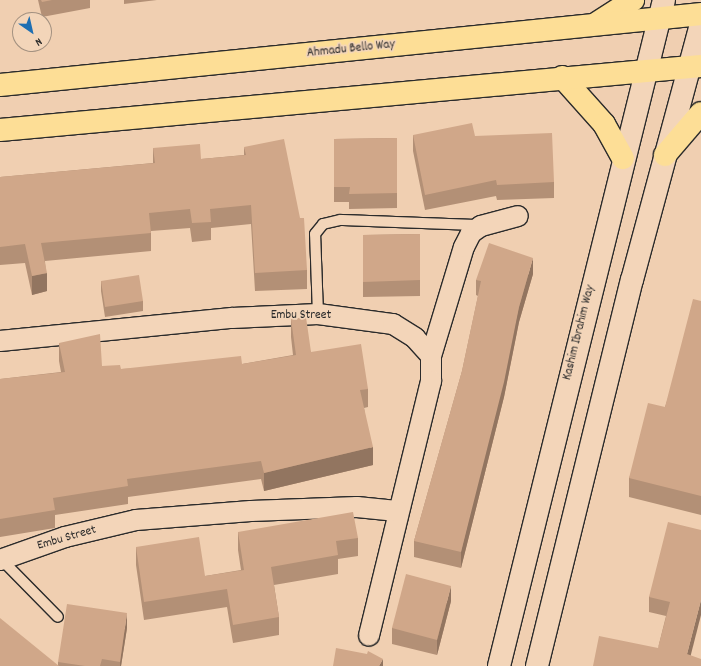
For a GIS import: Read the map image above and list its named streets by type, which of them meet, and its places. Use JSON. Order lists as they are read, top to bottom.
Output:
{
  "streets": {
    "main road": ["Ahmadu Bello Way", "Kashim Ibrahim Way"],
    "street": ["Embu Street"]
  },
  "crossings": [
    ["Ahmadu Bello Way", "Kashim Ibrahim Way"]
  ],
  "north": "bottom right"
}
